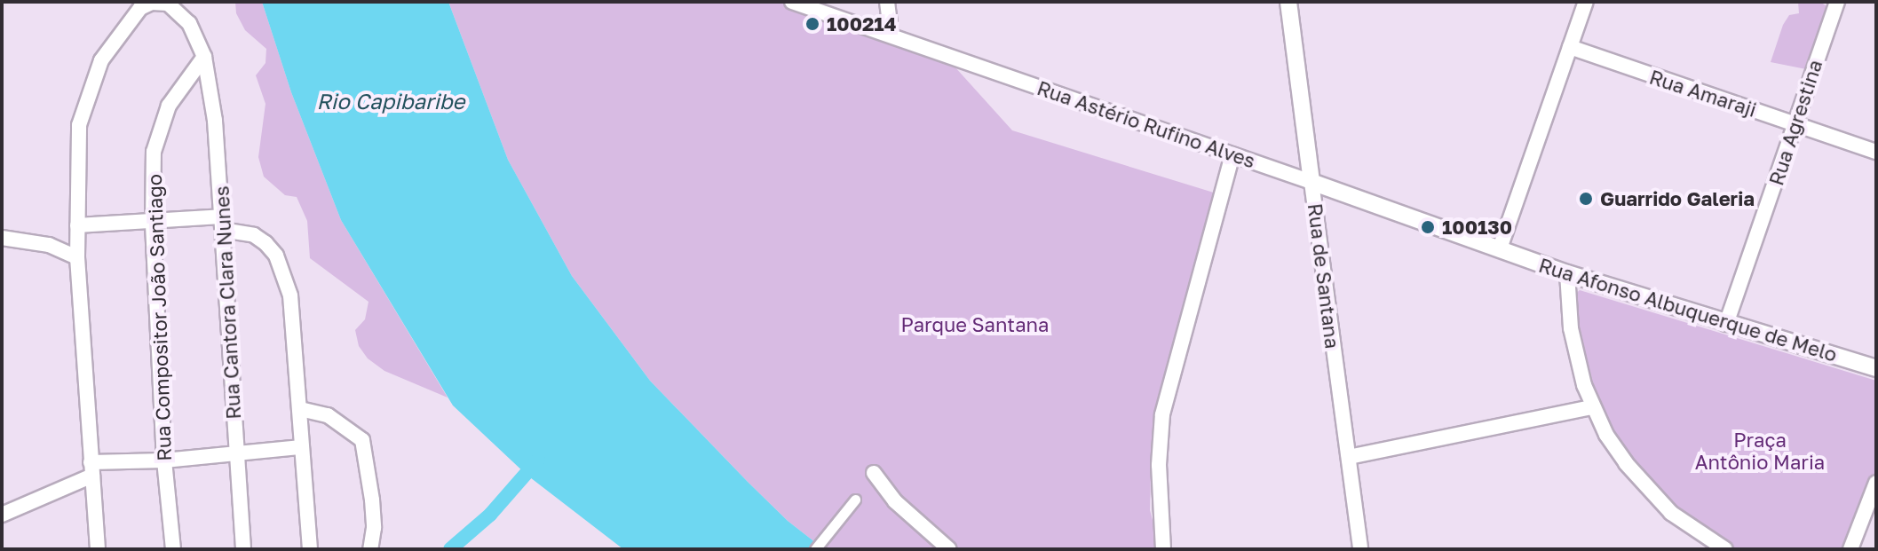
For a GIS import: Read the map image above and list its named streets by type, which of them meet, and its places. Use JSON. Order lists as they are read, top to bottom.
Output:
{
  "streets": {
    "street": [
      "Rua Amaraji",
      "Rua Agrestina",
      "Rua Astério Rufino Alves",
      "Rua de Santana",
      "Rua Cantora Clara Nunes",
      "Rua Afonso Albuquerque de Melo",
      "Rua Compositor João Santiago"
    ]
  },
  "crossings": [
    ["Rua Amaraji", "Rua Agrestina"],
    ["Rua Agrestina", "Rua Afonso Albuquerque de Melo"],
    ["Rua Astério Rufino Alves", "Rua de Santana"],
    ["Rua Astério Rufino Alves", "Rua Afonso Albuquerque de Melo"],
    ["Rua Cantora Clara Nunes", "Rua Compositor João Santiago"]
  ],
  "water": ["Rio Capibaribe"],
  "parks": ["Parque Santana", "Praça Antônio Maria"],
  "places": ["100214", "Guarrido Galeria", "100130"]
}
